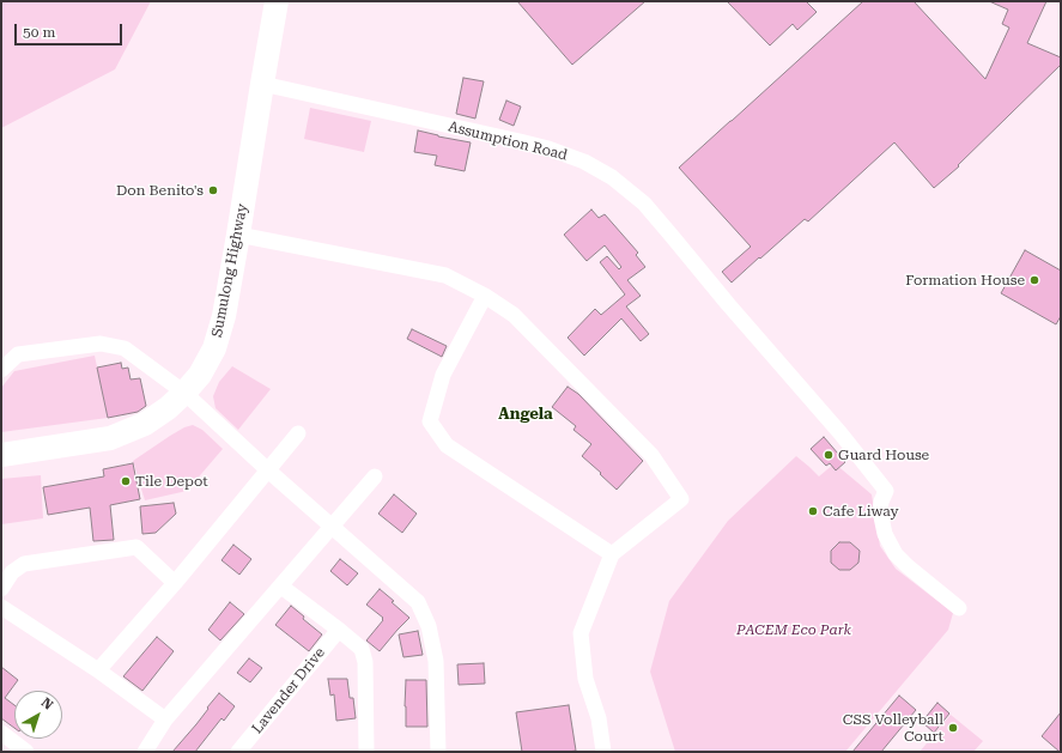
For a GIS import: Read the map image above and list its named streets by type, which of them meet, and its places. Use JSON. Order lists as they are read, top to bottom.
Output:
{
  "streets": {
    "main road": ["Sumulong Highway"],
    "street": ["Assumption Road", "Lavender Drive"]
  },
  "crossings": [
    ["Assumption Road", "Sumulong Highway"]
  ],
  "districts": ["Angela"],
  "parks": ["PACEM Eco Park"],
  "places": [
    "Don Benito's",
    "Formation House",
    "Guard House",
    "Tile Depot",
    "Cafe Liway",
    "CSS Volleyball Court"
  ],
  "scale_bar": "50 m",
  "north": "top right"
}
